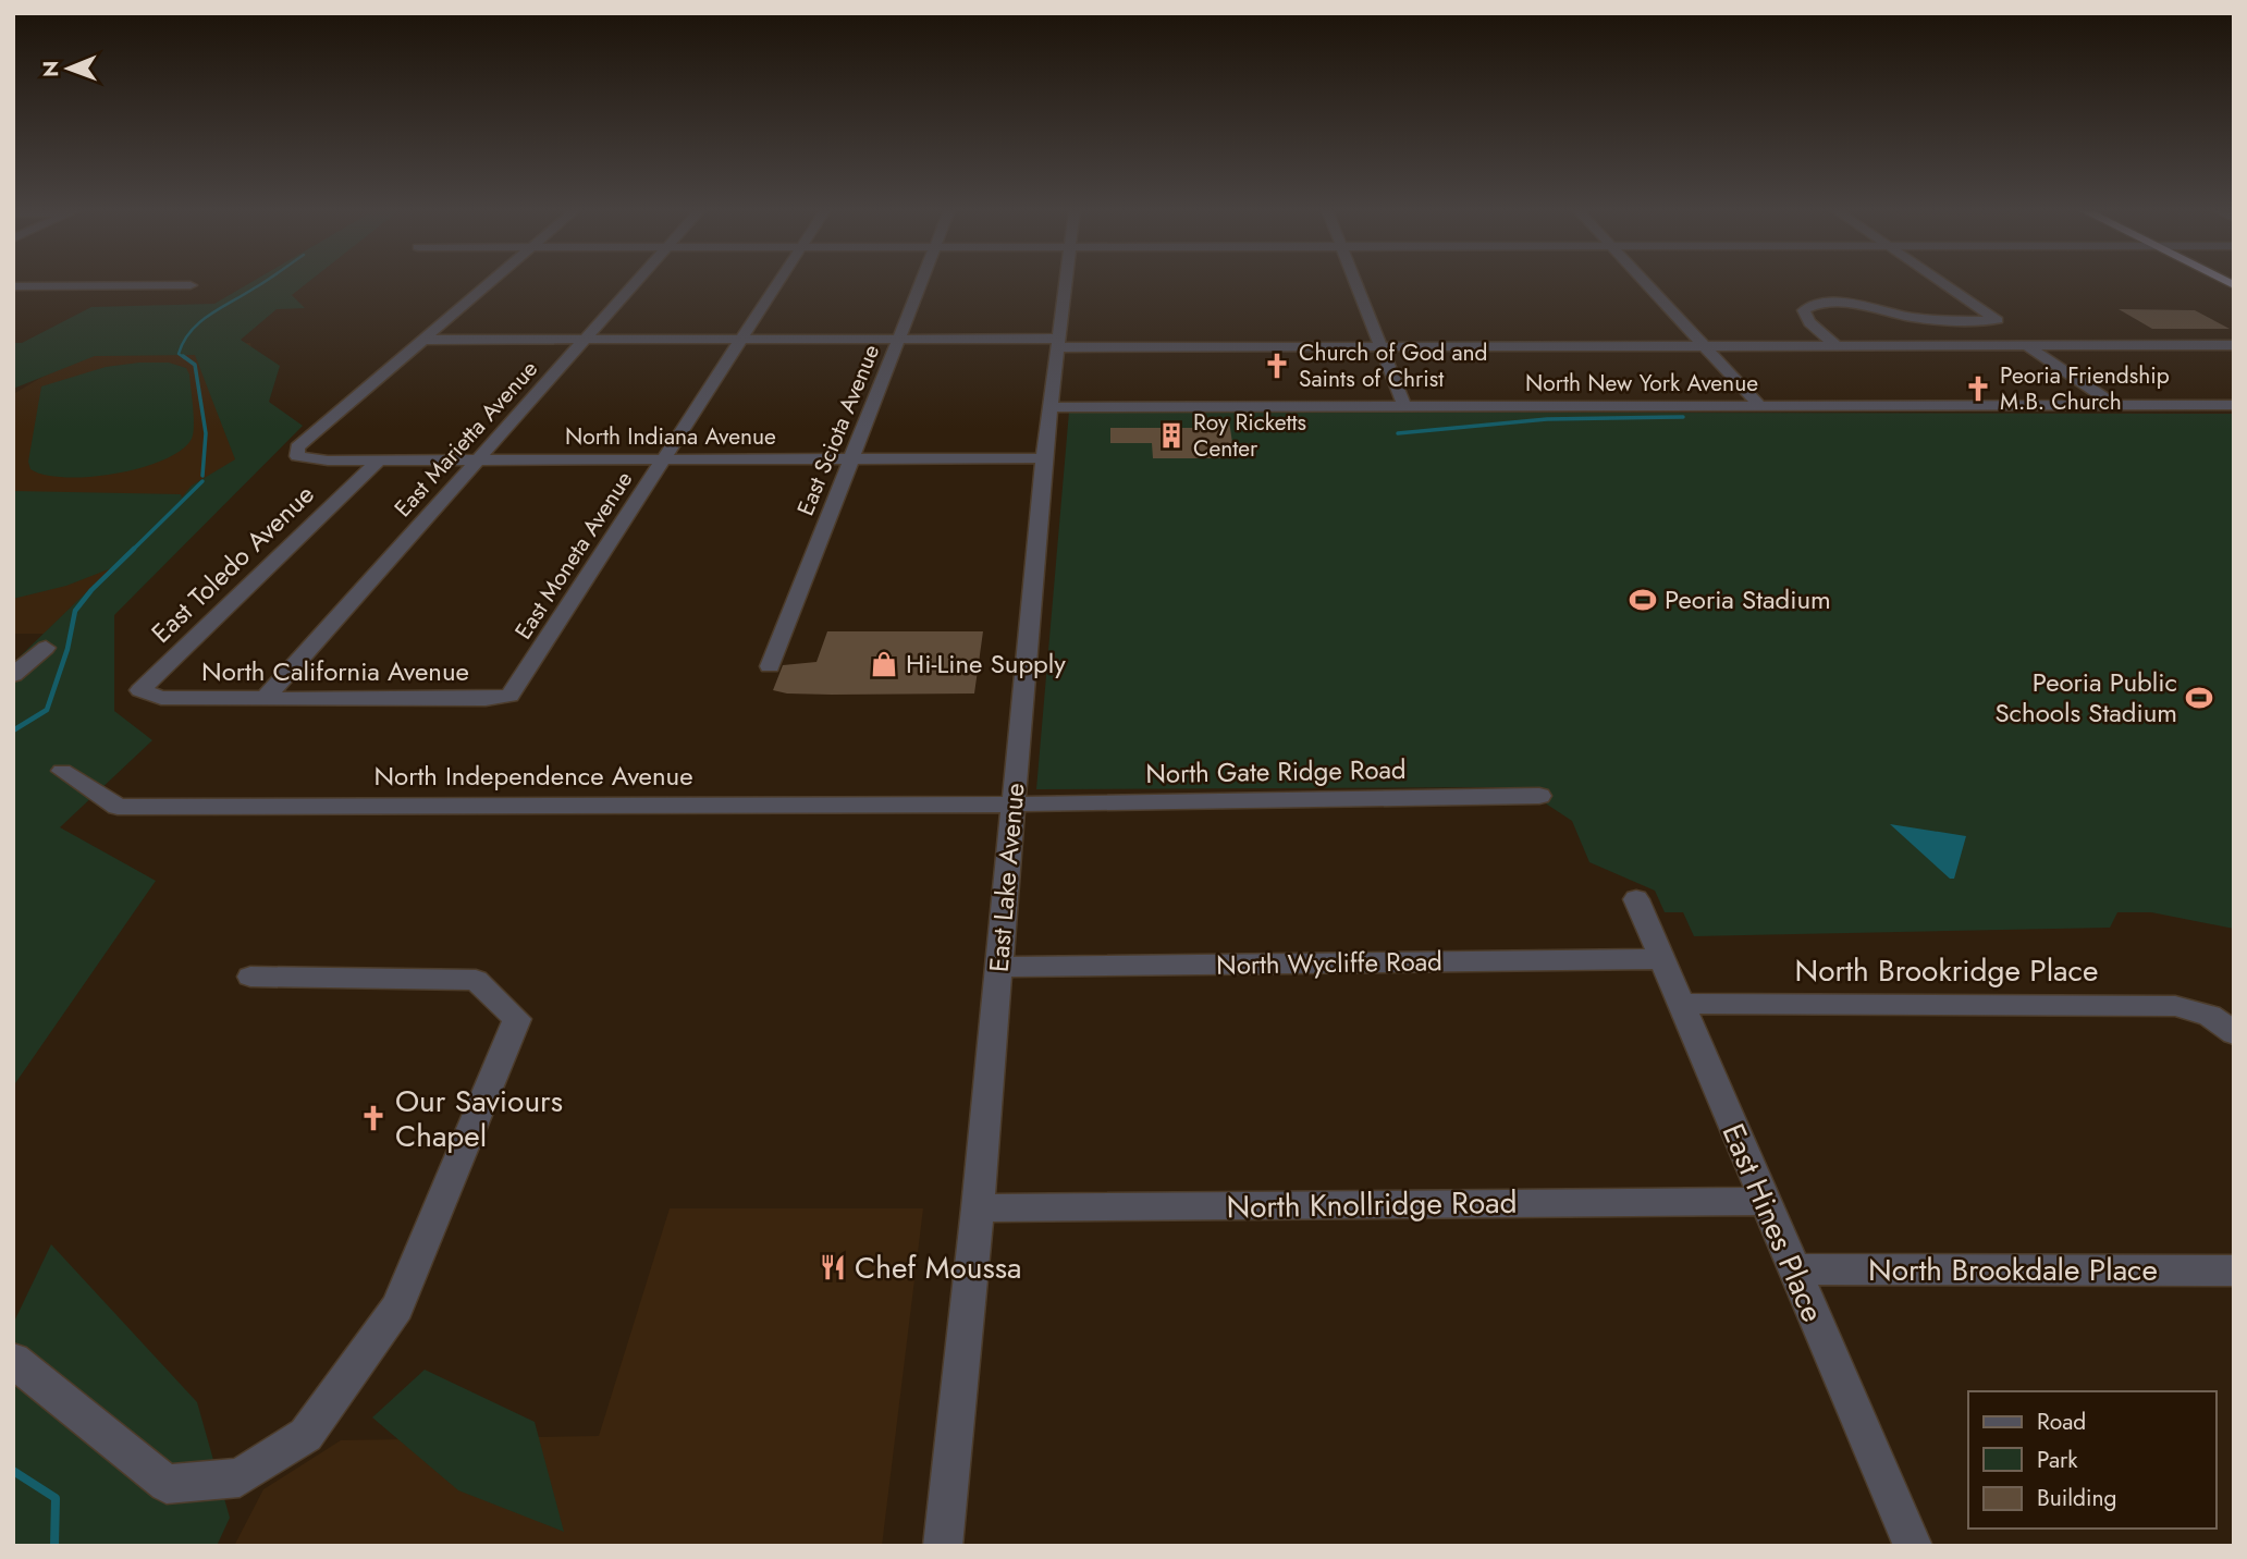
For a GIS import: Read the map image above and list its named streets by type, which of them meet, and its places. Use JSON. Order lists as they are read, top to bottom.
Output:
{
  "streets": {
    "street": [
      "North New York Avenue",
      "East Sciota Avenue",
      "North Indiana Avenue",
      "East Marietta Avenue",
      "East Moneta Avenue",
      "East Toledo Avenue",
      "North California Avenue",
      "North Gate Ridge Road",
      "North Independence Avenue",
      "East Lake Avenue",
      "North Wycliffe Road",
      "North Brookridge Place",
      "North Knollridge Road",
      "East Hines Place",
      "North Brookdale Place"
    ]
  },
  "crossings": [
    ["North New York Avenue", "East Lake Avenue"],
    ["East Sciota Avenue", "North Indiana Avenue"],
    ["North Indiana Avenue", "East Marietta Avenue"],
    ["North Indiana Avenue", "East Moneta Avenue"],
    ["North Indiana Avenue", "East Toledo Avenue"],
    ["North Indiana Avenue", "East Lake Avenue"],
    ["East Marietta Avenue", "North California Avenue"],
    ["East Moneta Avenue", "North California Avenue"],
    ["East Toledo Avenue", "North California Avenue"],
    ["North Gate Ridge Road", "North Independence Avenue"],
    ["North Gate Ridge Road", "East Lake Avenue"],
    ["North Independence Avenue", "East Lake Avenue"],
    ["East Lake Avenue", "North Wycliffe Road"],
    ["East Lake Avenue", "North Knollridge Road"],
    ["North Wycliffe Road", "East Hines Place"],
    ["North Brookridge Place", "East Hines Place"],
    ["North Knollridge Road", "East Hines Place"],
    ["East Hines Place", "North Brookdale Place"]
  ],
  "places": {
    "church": ["Church of God and Saints of Christ", "Peoria Friendship M.B. Church", "Our Saviours Chapel"],
    "building": ["Roy Ricketts Center"],
    "sports": ["Peoria Stadium", "Peoria Public Schools Stadium"],
    "shop": ["Hi-Line Supply"],
    "restaurant": ["Chef Moussa"]
  },
  "legend": ["Road", "Park", "Building"],
  "north": "left"
}
